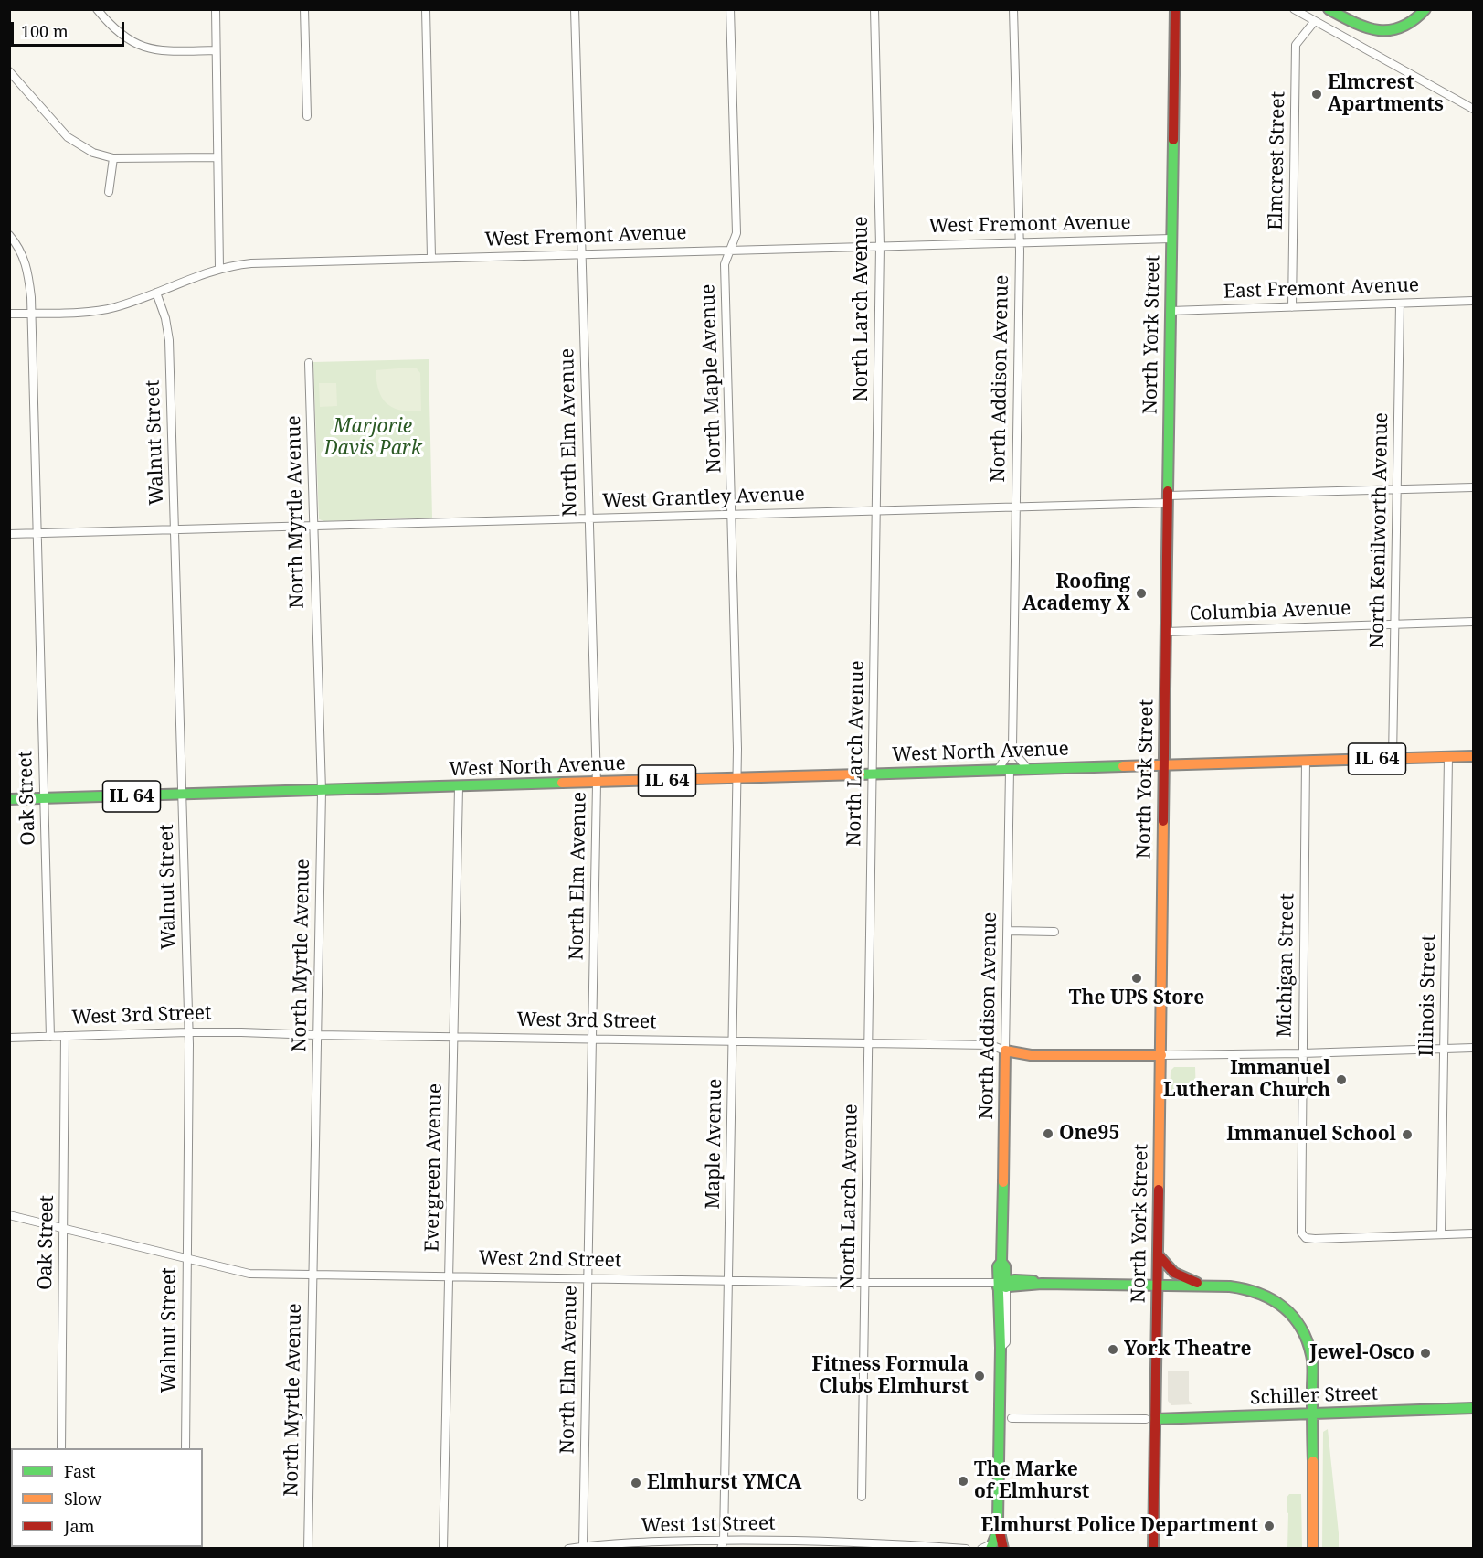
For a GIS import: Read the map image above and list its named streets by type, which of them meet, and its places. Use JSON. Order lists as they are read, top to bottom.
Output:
{
  "streets": {
    "main road": [
      "North York Street",
      "North Addison Avenue",
      "West North Avenue",
      "IL 64",
      "West 3rd Street",
      "West 2nd Street",
      "Schiller Street"
    ],
    "street": [
      "Elmcrest Street",
      "West Fremont Avenue",
      "East Fremont Avenue",
      "North Larch Avenue",
      "North Maple Avenue",
      "North Elm Avenue",
      "Walnut Street",
      "West Grantley Avenue",
      "North Myrtle Avenue",
      "North Kenilworth Avenue",
      "Columbia Avenue",
      "Oak Street",
      "Michigan Street",
      "Illinois Street",
      "Maple Avenue",
      "Evergreen Avenue",
      "West 1st Street"
    ]
  },
  "crossings": [
    ["Elmcrest Street", "East Fremont Avenue"],
    ["West Fremont Avenue", "North Larch Avenue"],
    ["West Fremont Avenue", "North York Street"],
    ["West Fremont Avenue", "North Maple Avenue"],
    ["West Fremont Avenue", "North Addison Avenue"],
    ["West Fremont Avenue", "North Elm Avenue"],
    ["West Fremont Avenue", "Walnut Street"],
    ["West Fremont Avenue", "Oak Street"],
    ["East Fremont Avenue", "North York Street"],
    ["East Fremont Avenue", "North Kenilworth Avenue"],
    ["North Larch Avenue", "West Grantley Avenue"],
    ["North Larch Avenue", "West North Avenue"],
    ["North Larch Avenue", "West 3rd Street"],
    ["North Larch Avenue", "West 2nd Street"],
    ["North York Street", "West Grantley Avenue"],
    ["North York Street", "Columbia Avenue"],
    ["North York Street", "West North Avenue"],
    ["North York Street", "IL 64"],
    ["North York Street", "West 3rd Street"],
    ["North York Street", "West 2nd Street"],
    ["North York Street", "Schiller Street"],
    ["North Maple Avenue", "West Grantley Avenue"],
    ["North Maple Avenue", "Maple Avenue"],
    ["North Addison Avenue", "West Grantley Avenue"],
    ["North Addison Avenue", "West North Avenue"],
    ["North Addison Avenue", "West 3rd Street"],
    ["North Addison Avenue", "West 2nd Street"],
    ["North Elm Avenue", "West Grantley Avenue"],
    ["North Elm Avenue", "West North Avenue"],
    ["North Elm Avenue", "West 3rd Street"],
    ["North Elm Avenue", "West 2nd Street"],
    ["North Elm Avenue", "West 1st Street"],
    ["Walnut Street", "West Grantley Avenue"],
    ["Walnut Street", "West North Avenue"],
    ["Walnut Street", "West 3rd Street"],
    ["Walnut Street", "West 2nd Street"],
    ["West Grantley Avenue", "North Myrtle Avenue"],
    ["West Grantley Avenue", "North Kenilworth Avenue"],
    ["West Grantley Avenue", "Oak Street"],
    ["North Myrtle Avenue", "West North Avenue"],
    ["North Myrtle Avenue", "West 3rd Street"],
    ["North Myrtle Avenue", "West 2nd Street"],
    ["North Kenilworth Avenue", "Columbia Avenue"],
    ["North Kenilworth Avenue", "IL 64"],
    ["West North Avenue", "IL 64"],
    ["West North Avenue", "Oak Street"],
    ["West North Avenue", "Maple Avenue"],
    ["West North Avenue", "Evergreen Avenue"],
    ["IL 64", "Michigan Street"],
    ["IL 64", "Illinois Street"],
    ["Oak Street", "West 3rd Street"],
    ["Oak Street", "West 2nd Street"],
    ["Michigan Street", "Illinois Street"],
    ["West 3rd Street", "Maple Avenue"],
    ["West 3rd Street", "Evergreen Avenue"],
    ["Maple Avenue", "West 2nd Street"],
    ["Maple Avenue", "West 1st Street"],
    ["Evergreen Avenue", "West 2nd Street"],
    ["West 2nd Street", "Schiller Street"]
  ],
  "parks": ["Marjorie Davis Park"],
  "places": [
    "Elmcrest Apartments",
    "Roofing Academy X",
    "The UPS Store",
    "Immanuel Lutheran Church",
    "One95",
    "Immanuel School",
    "York Theatre",
    "Jewel-Osco",
    "Fitness Formula Clubs Elmhurst",
    "The Marke of Elmhurst",
    "Elmhurst YMCA",
    "Elmhurst Police Department"
  ],
  "legend": ["Fast", "Slow", "Jam"],
  "scale_bar": "100 m"
}
